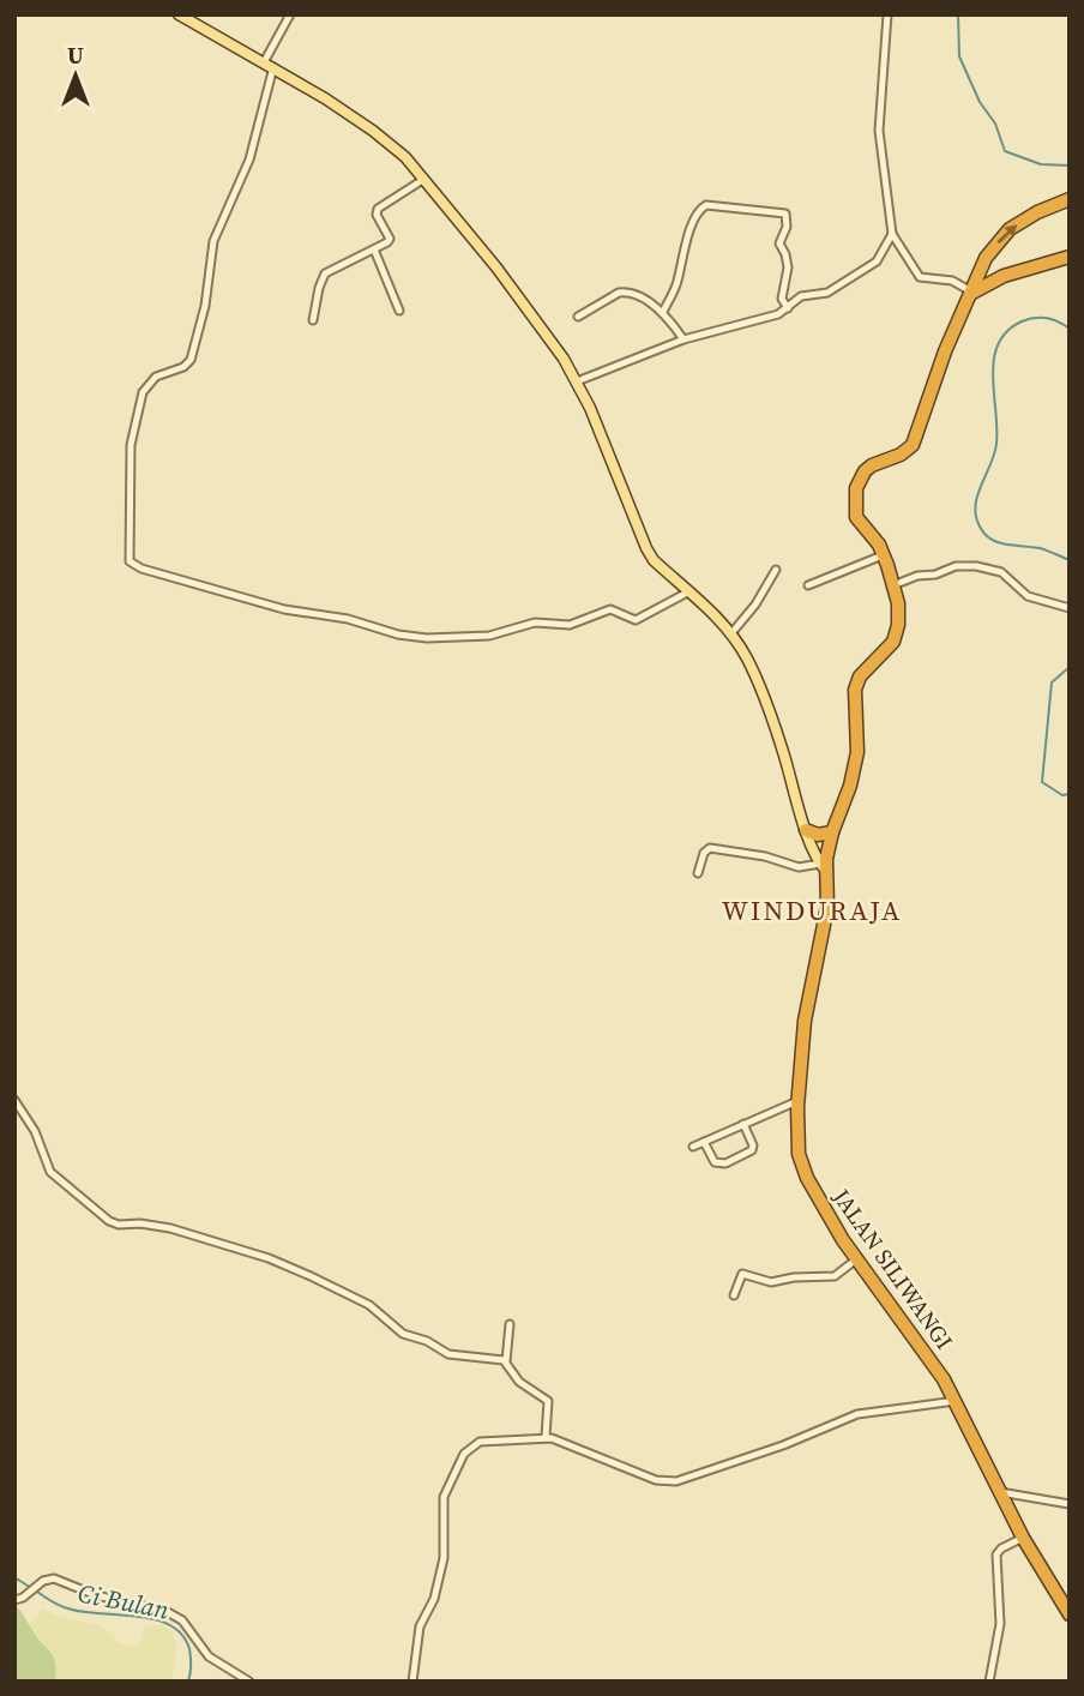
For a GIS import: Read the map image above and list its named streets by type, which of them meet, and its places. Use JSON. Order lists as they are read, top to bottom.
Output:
{
  "streets": {
    "highway": ["JALAN SILIWANGI"]
  },
  "districts": ["WINDURAJA"],
  "water": ["Ci Bulan"],
  "north": "top"
}
